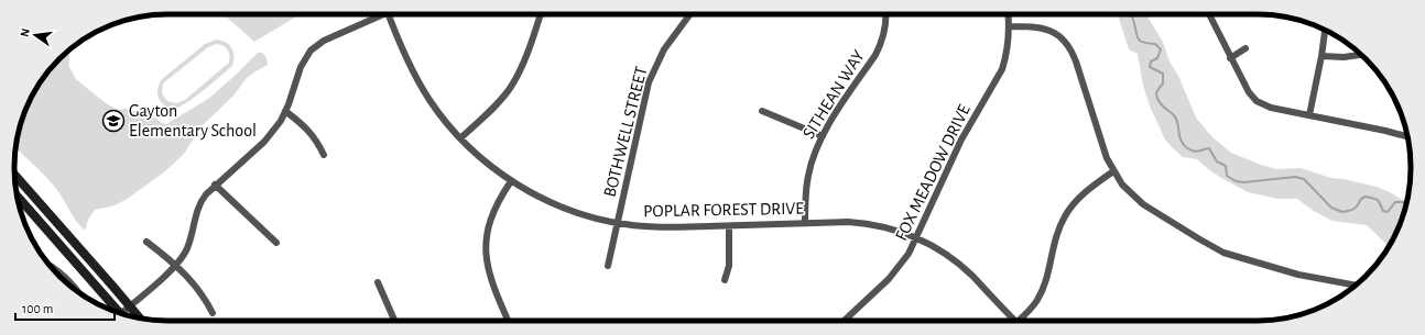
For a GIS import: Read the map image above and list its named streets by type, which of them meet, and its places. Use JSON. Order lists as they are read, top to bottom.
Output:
{
  "streets": {
    "street": [
      "SITHEAN WAY",
      "BOTHWELL STREET",
      "FOX MEADOW DRIVE",
      "POPLAR FOREST DRIVE"
    ]
  },
  "crossings": [
    ["SITHEAN WAY", "POPLAR FOREST DRIVE"],
    ["BOTHWELL STREET", "POPLAR FOREST DRIVE"],
    ["FOX MEADOW DRIVE", "POPLAR FOREST DRIVE"]
  ],
  "places": {
    "school or university": ["Gayton Elementary School"]
  },
  "scale_bar": "100 m",
  "north": "left"
}
